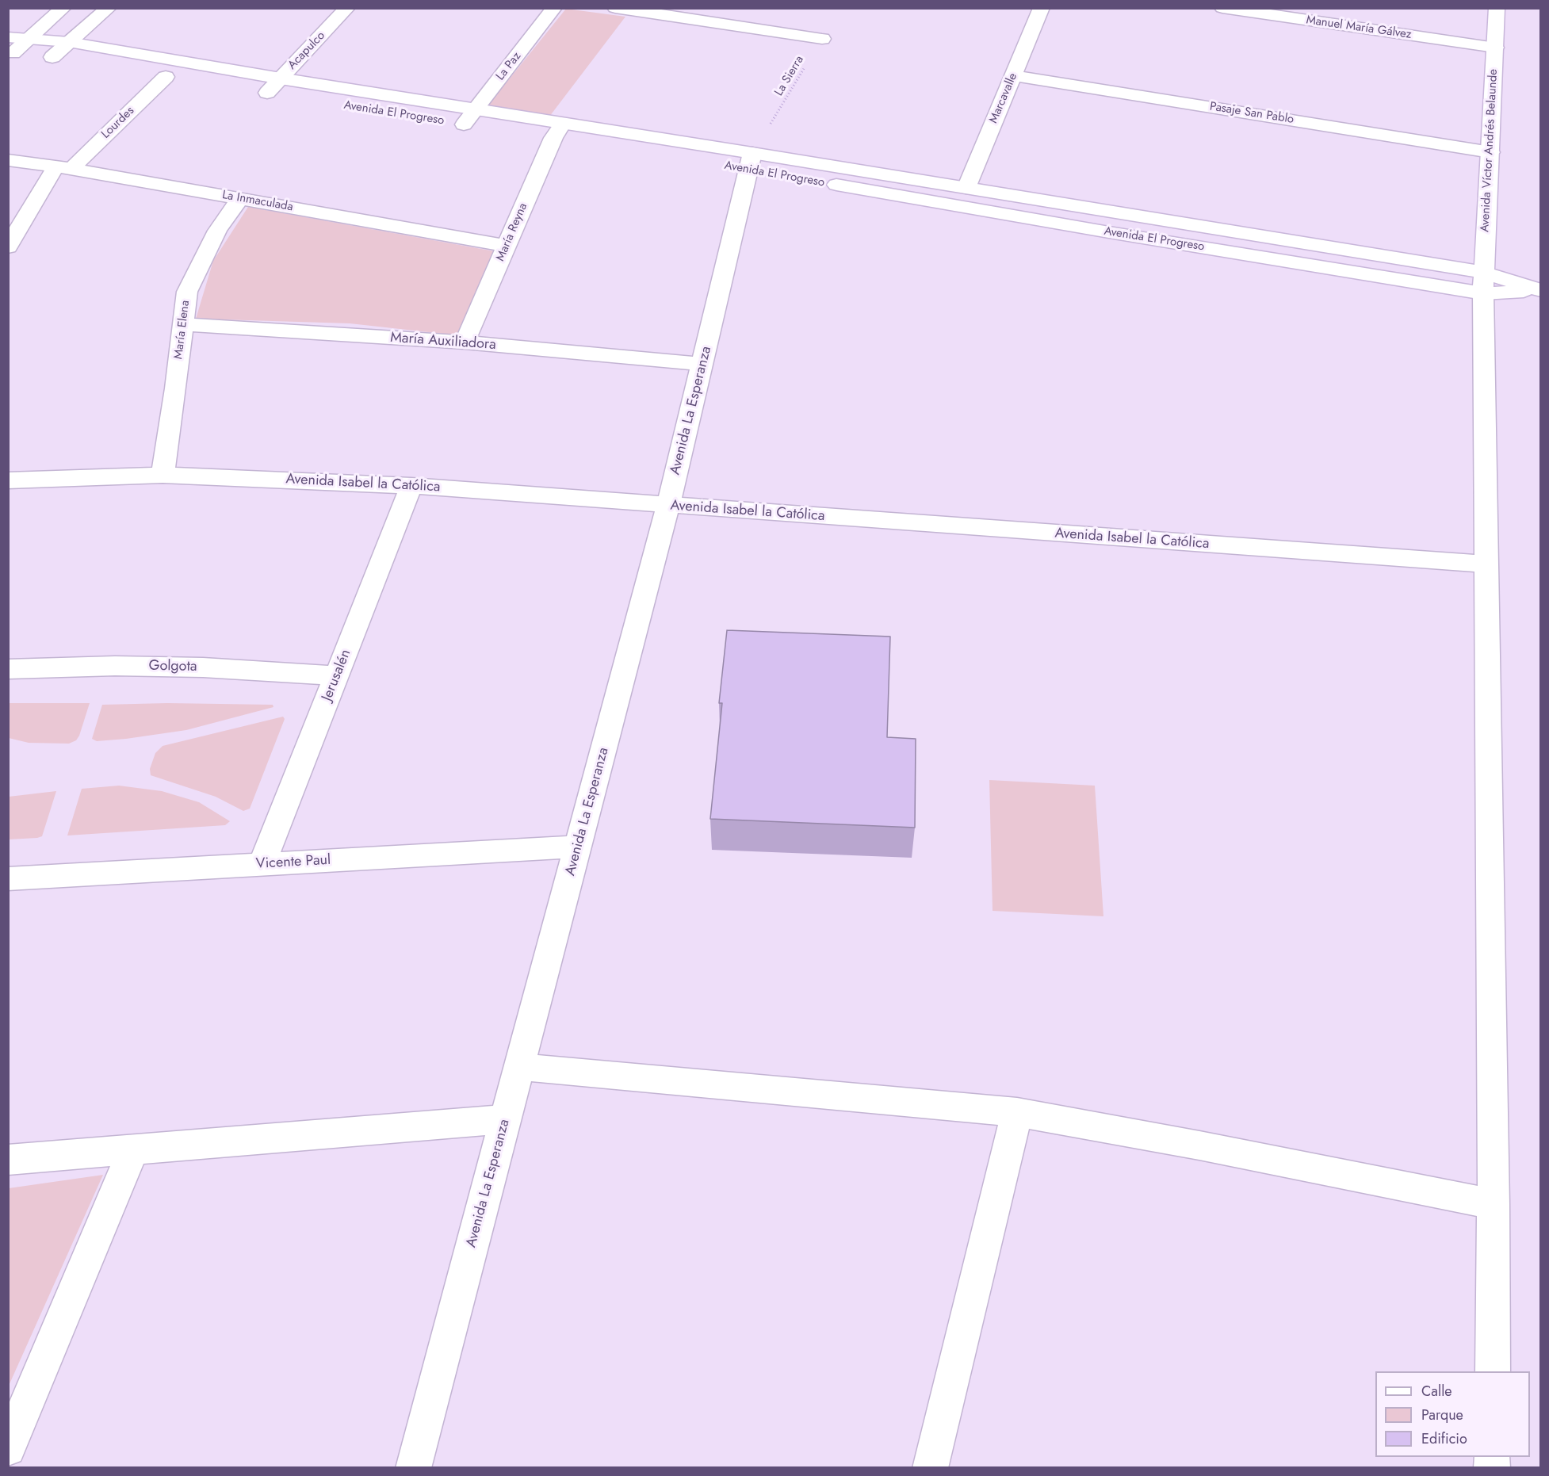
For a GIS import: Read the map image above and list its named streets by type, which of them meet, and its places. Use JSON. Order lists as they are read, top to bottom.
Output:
{
  "streets": {
    "street": [
      "Manuel María Gálvez",
      "Acapulco",
      "La Paz",
      "Marcavalle",
      "Avenida El Progreso",
      "Pasaje San Pablo",
      "Lourdes",
      "Avenida Víctor Andrés Belaunde",
      "La Inmaculada",
      "María Reyna",
      "María Elena",
      "María Auxiliadora",
      "Avenida La Esperanza",
      "Avenida Isabel la Católica",
      "Golgota",
      "Jerusalén",
      "Vicente Paul"
    ],
    "path": ["La Sierra"]
  },
  "crossings": [
    ["Manuel María Gálvez", "Avenida Víctor Andrés Belaunde"],
    ["Acapulco", "Avenida El Progreso"],
    ["La Paz", "Avenida El Progreso"],
    ["La Sierra", "Avenida El Progreso"],
    ["La Sierra", "Avenida La Esperanza"],
    ["Marcavalle", "Avenida El Progreso"],
    ["Marcavalle", "Pasaje San Pablo"],
    ["Avenida El Progreso", "Lourdes"],
    ["Avenida El Progreso", "Avenida Víctor Andrés Belaunde"],
    ["Avenida El Progreso", "María Reyna"],
    ["Avenida El Progreso", "Avenida La Esperanza"],
    ["Pasaje San Pablo", "Avenida Víctor Andrés Belaunde"],
    ["Lourdes", "La Inmaculada"],
    ["Avenida Víctor Andrés Belaunde", "Avenida Isabel la Católica"],
    ["La Inmaculada", "María Reyna"],
    ["La Inmaculada", "María Elena"],
    ["María Reyna", "María Auxiliadora"],
    ["María Elena", "María Auxiliadora"],
    ["María Elena", "Avenida Isabel la Católica"],
    ["María Auxiliadora", "Avenida La Esperanza"],
    ["Avenida La Esperanza", "Avenida Isabel la Católica"],
    ["Avenida La Esperanza", "Vicente Paul"],
    ["Avenida Isabel la Católica", "Jerusalén"],
    ["Golgota", "Jerusalén"],
    ["Jerusalén", "Vicente Paul"]
  ],
  "legend": ["Calle", "Parque", "Edificio"]
}
